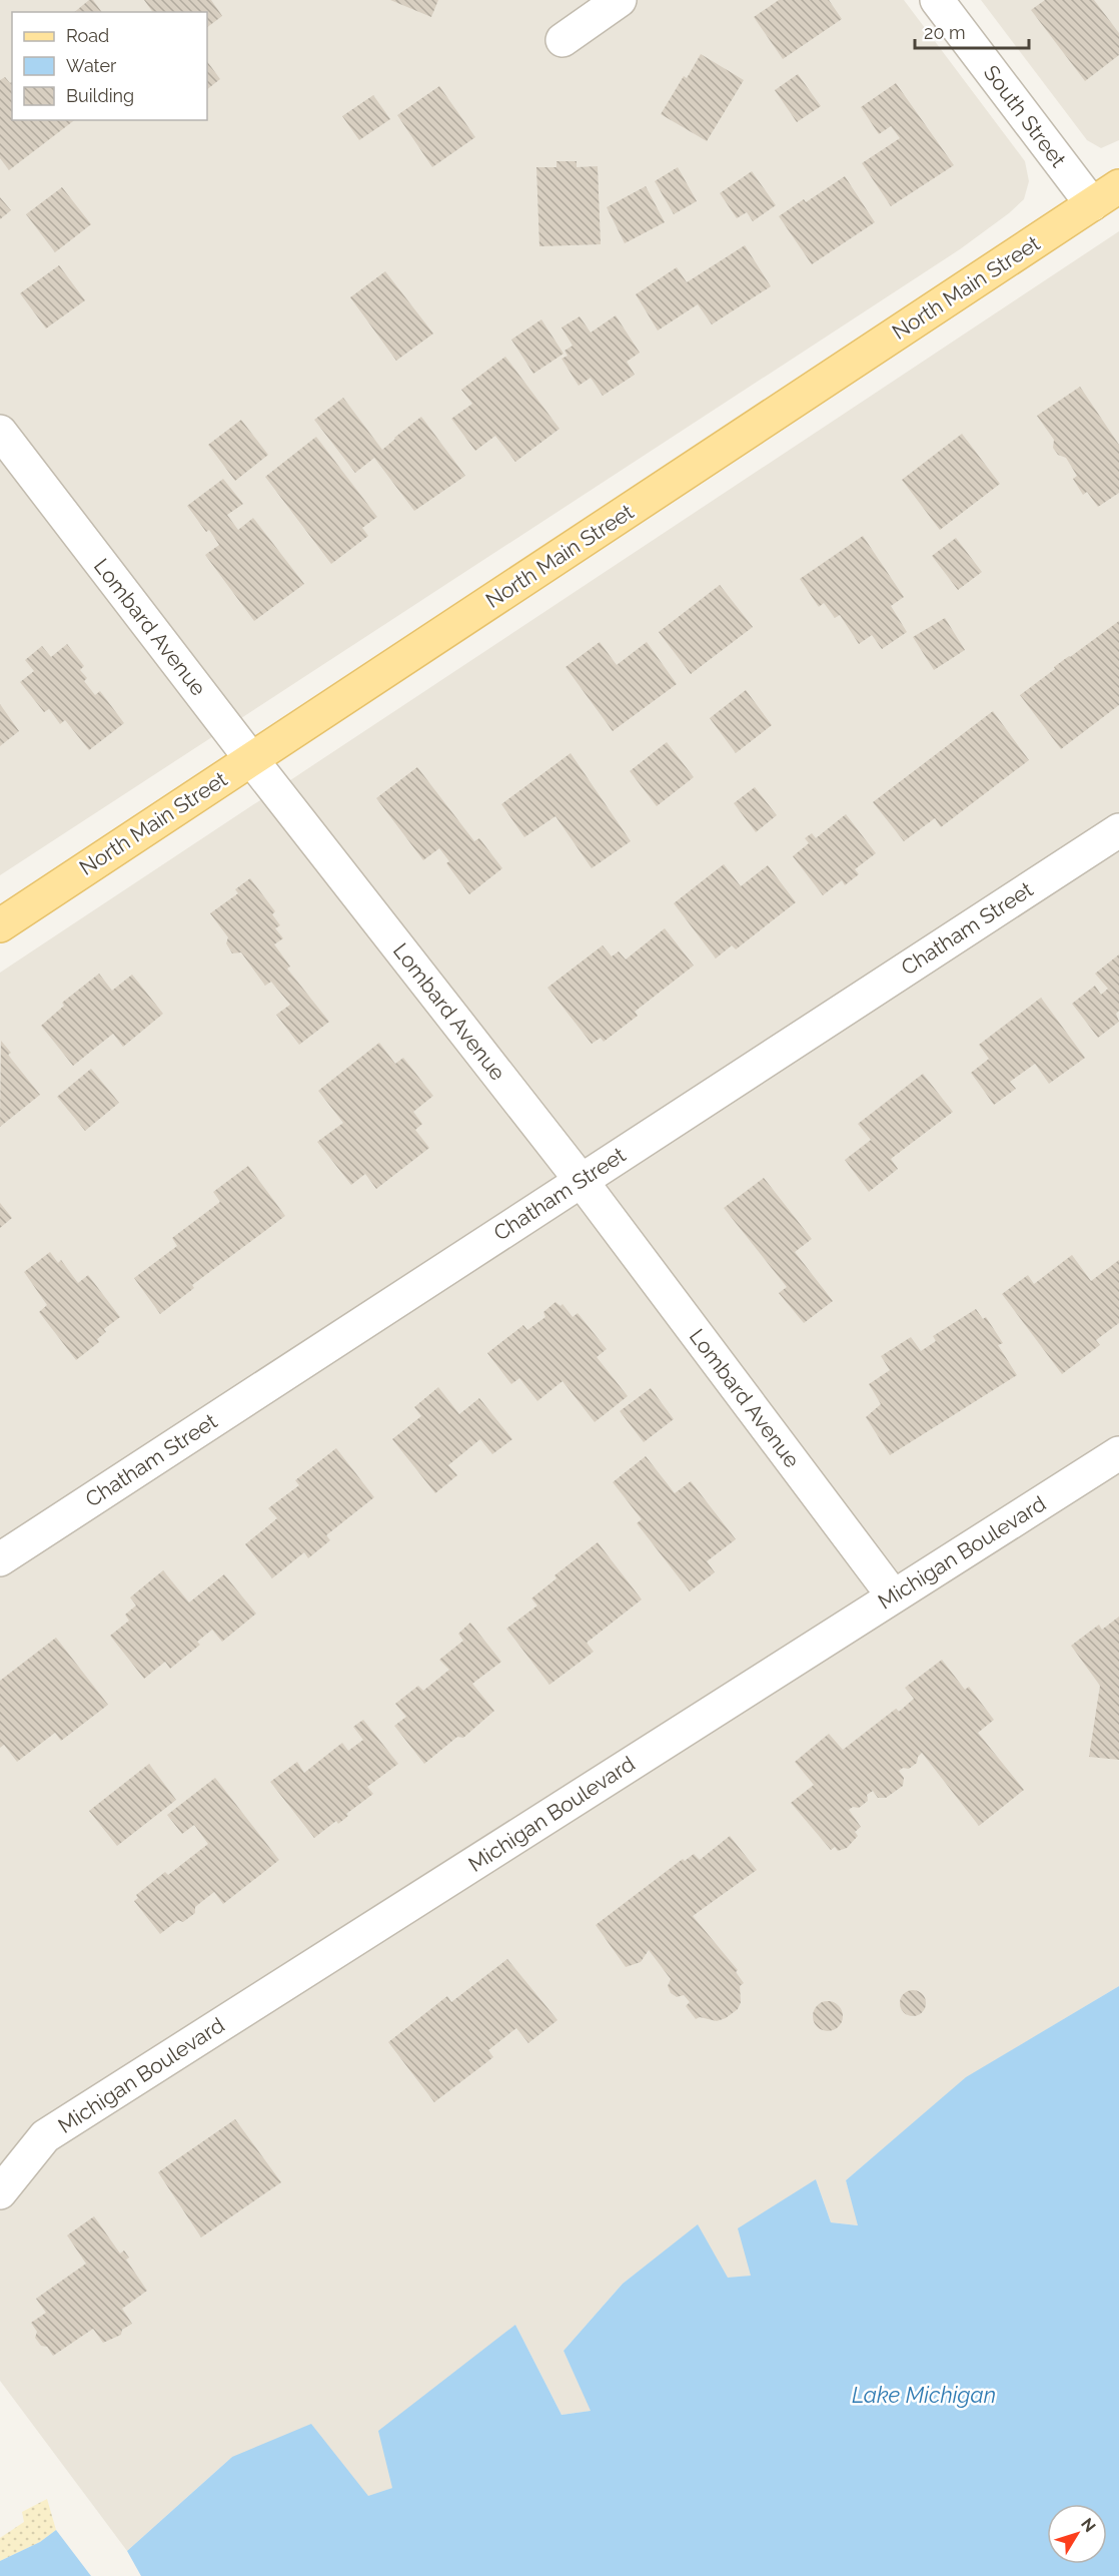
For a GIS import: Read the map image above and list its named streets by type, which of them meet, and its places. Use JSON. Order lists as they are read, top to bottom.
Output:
{
  "streets": {
    "main road": ["North Main Street"],
    "street": [
      "South Street",
      "Lombard Avenue",
      "Chatham Street",
      "Michigan Boulevard"
    ]
  },
  "crossings": [
    ["South Street", "North Main Street"],
    ["North Main Street", "Lombard Avenue"],
    ["Lombard Avenue", "Chatham Street"],
    ["Lombard Avenue", "Michigan Boulevard"]
  ],
  "water": ["Lake Michigan"],
  "legend": ["Road", "Water", "Building"],
  "scale_bar": "20 m",
  "north": "top right"
}
